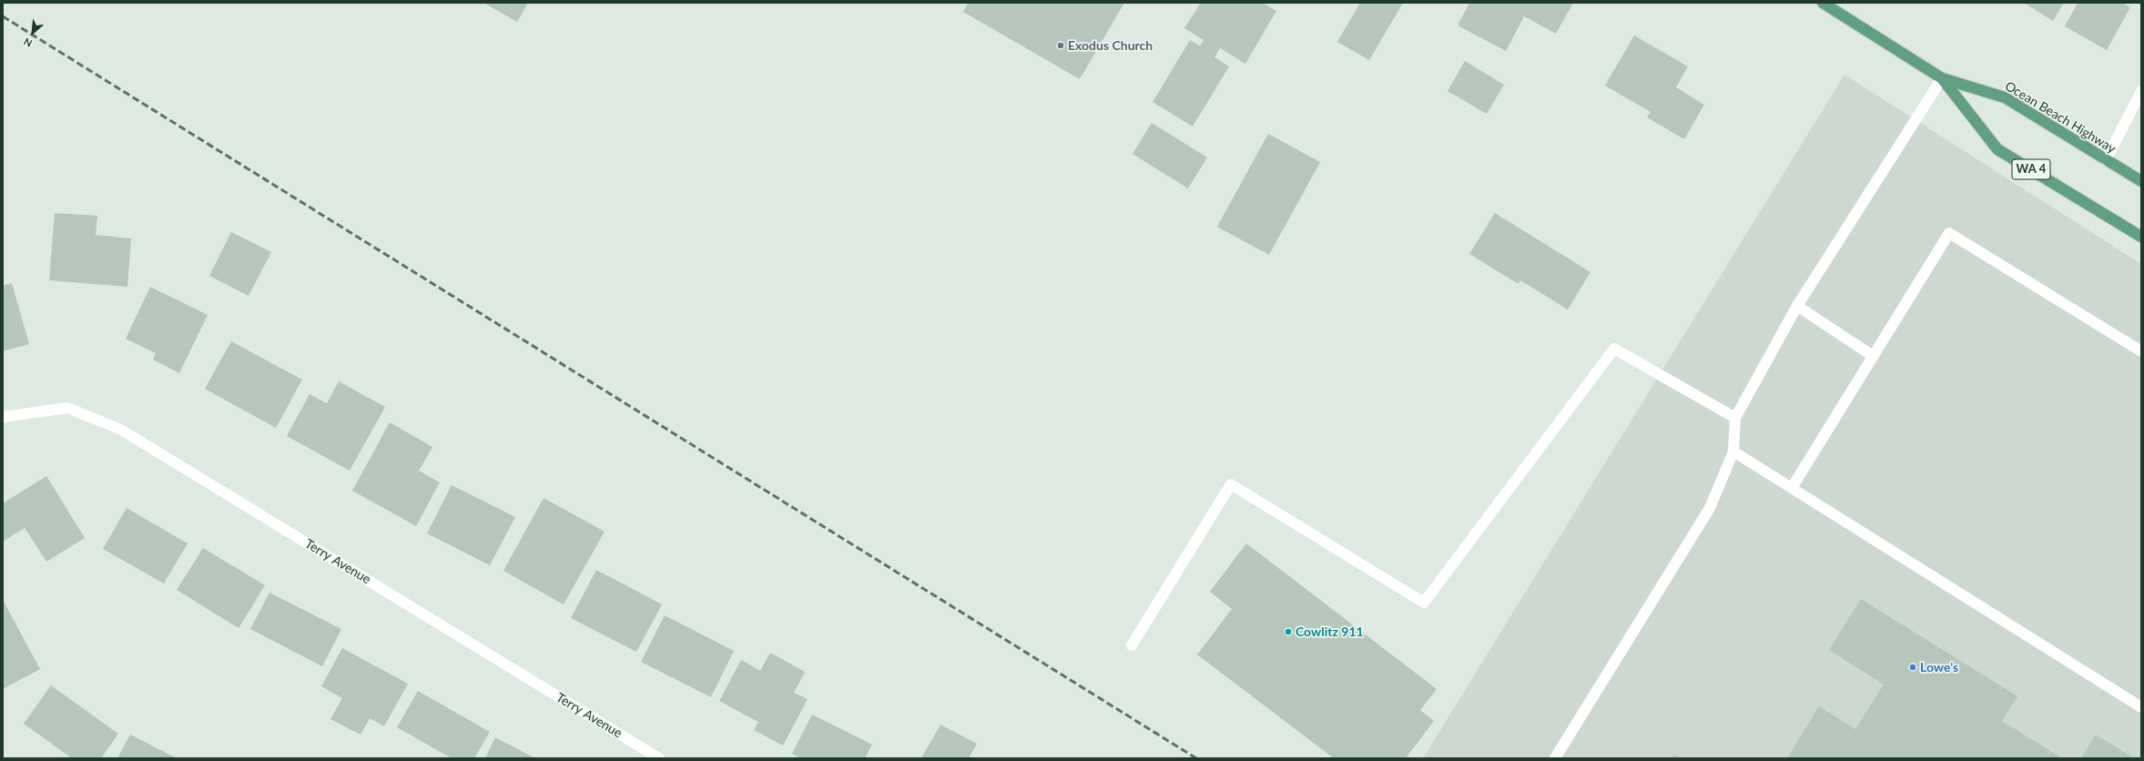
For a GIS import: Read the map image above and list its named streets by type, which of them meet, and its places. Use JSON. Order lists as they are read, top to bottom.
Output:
{
  "streets": {
    "main road": ["Ocean Beach Highway", "WA 4"],
    "street": ["Terry Avenue"]
  },
  "places": ["Exodus Church", "Cowlitz 911", "Lowe's"],
  "north": "bottom left"
}
